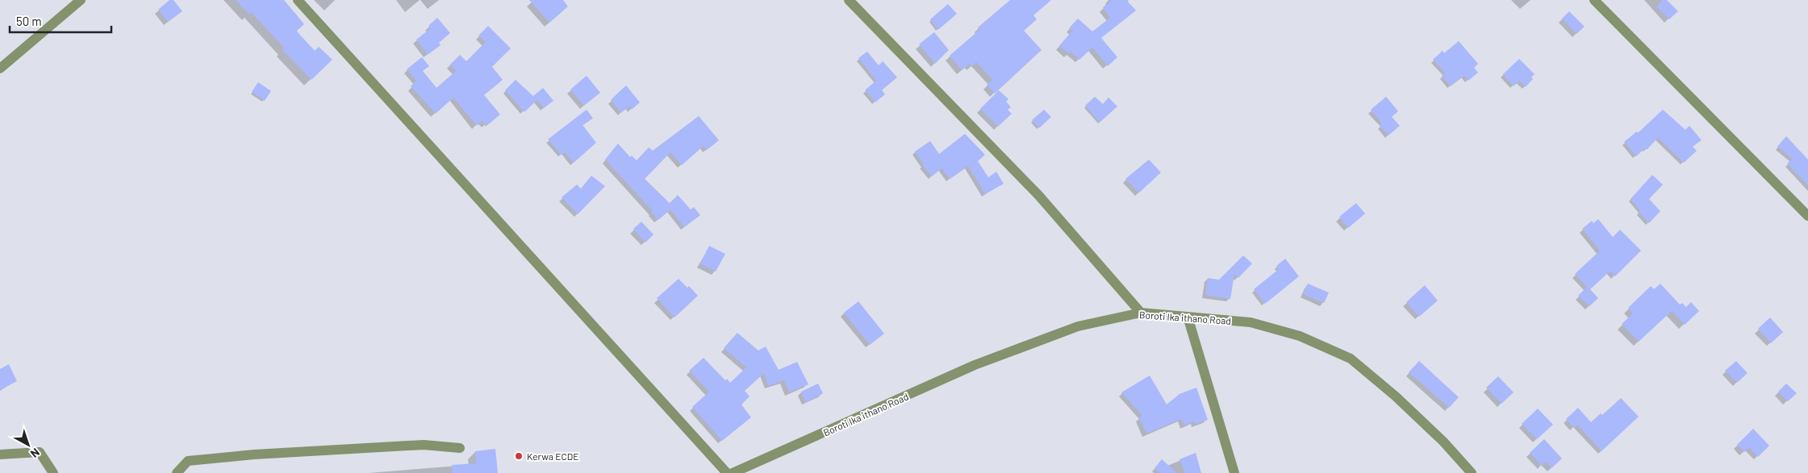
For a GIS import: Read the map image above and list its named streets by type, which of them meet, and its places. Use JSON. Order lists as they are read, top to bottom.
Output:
{
  "streets": {
    "street": ["Boroti Ika ithano Road"]
  },
  "places": ["Kerwa ECDE"],
  "scale_bar": "50 m",
  "north": "bottom right"
}
